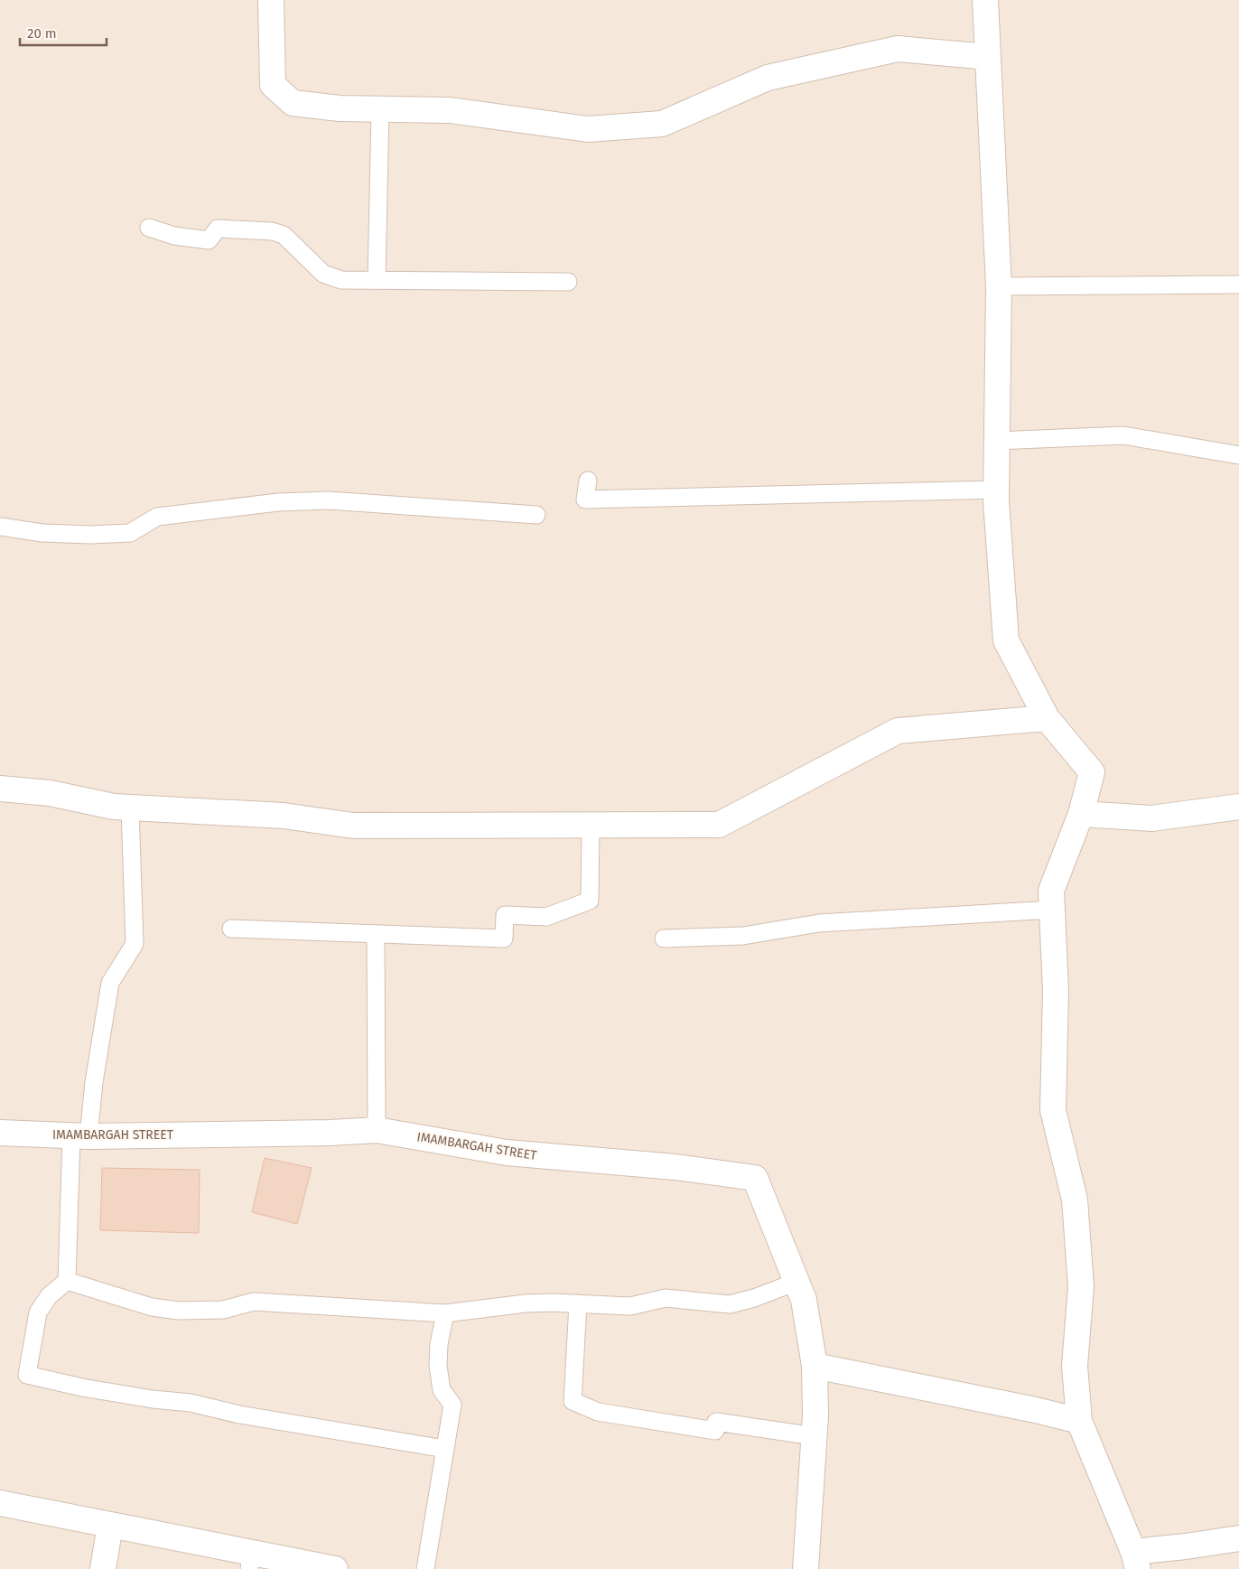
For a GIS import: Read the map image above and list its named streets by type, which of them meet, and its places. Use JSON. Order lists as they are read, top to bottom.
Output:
{
  "streets": {
    "street": ["IMAMBARGAH STREET"]
  },
  "scale_bar": "20 m"
}
